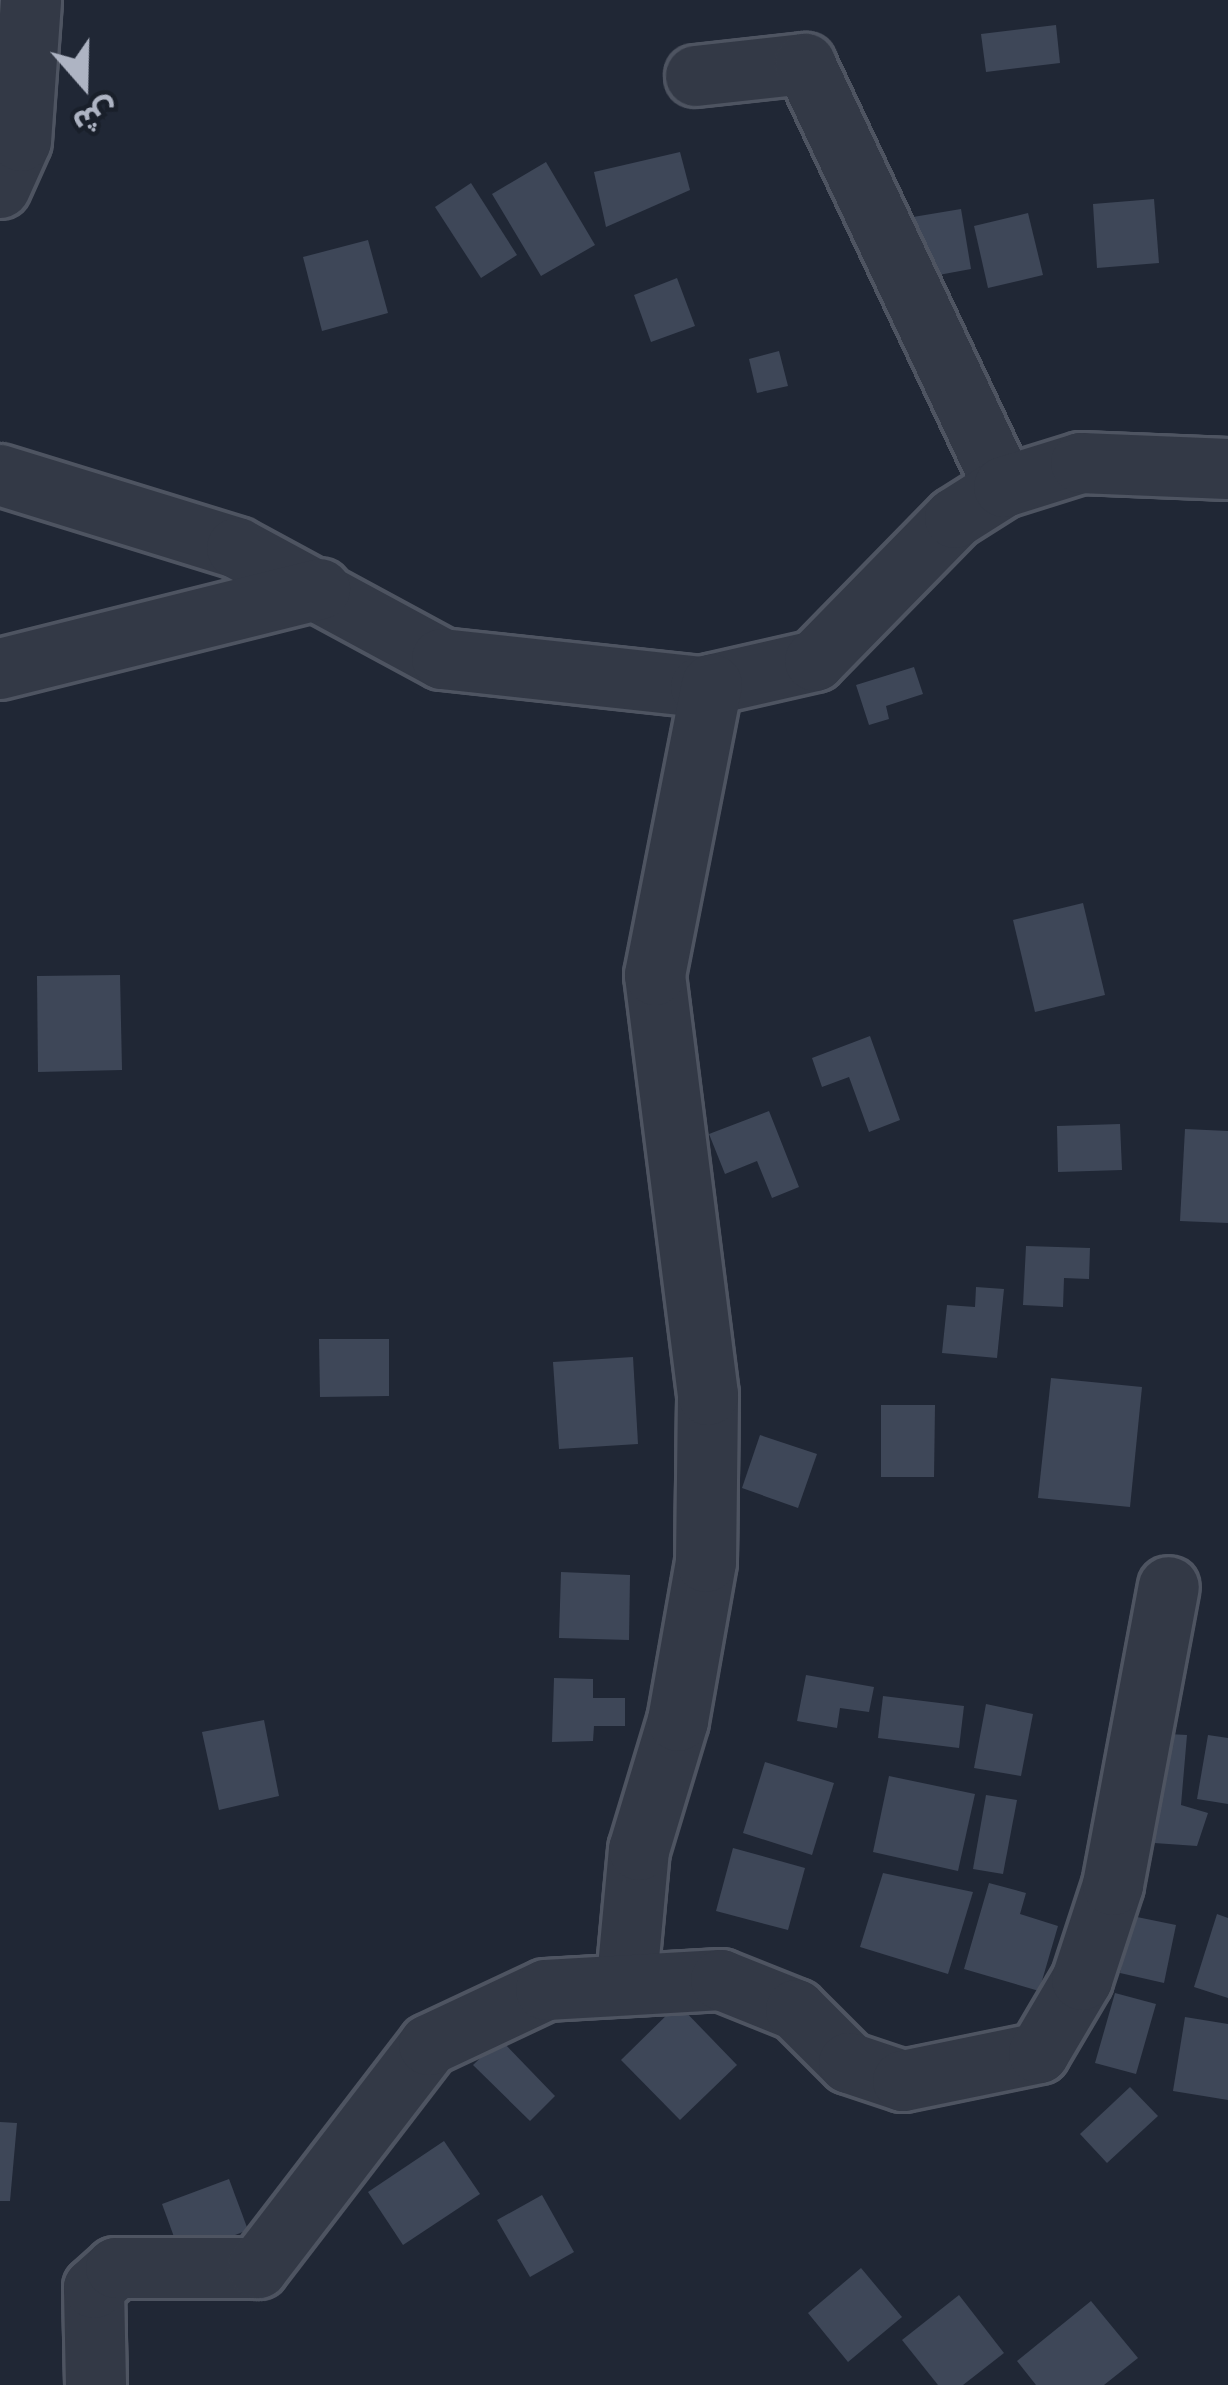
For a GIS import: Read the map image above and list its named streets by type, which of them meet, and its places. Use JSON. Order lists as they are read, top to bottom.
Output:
{
  "north": "bottom"
}
